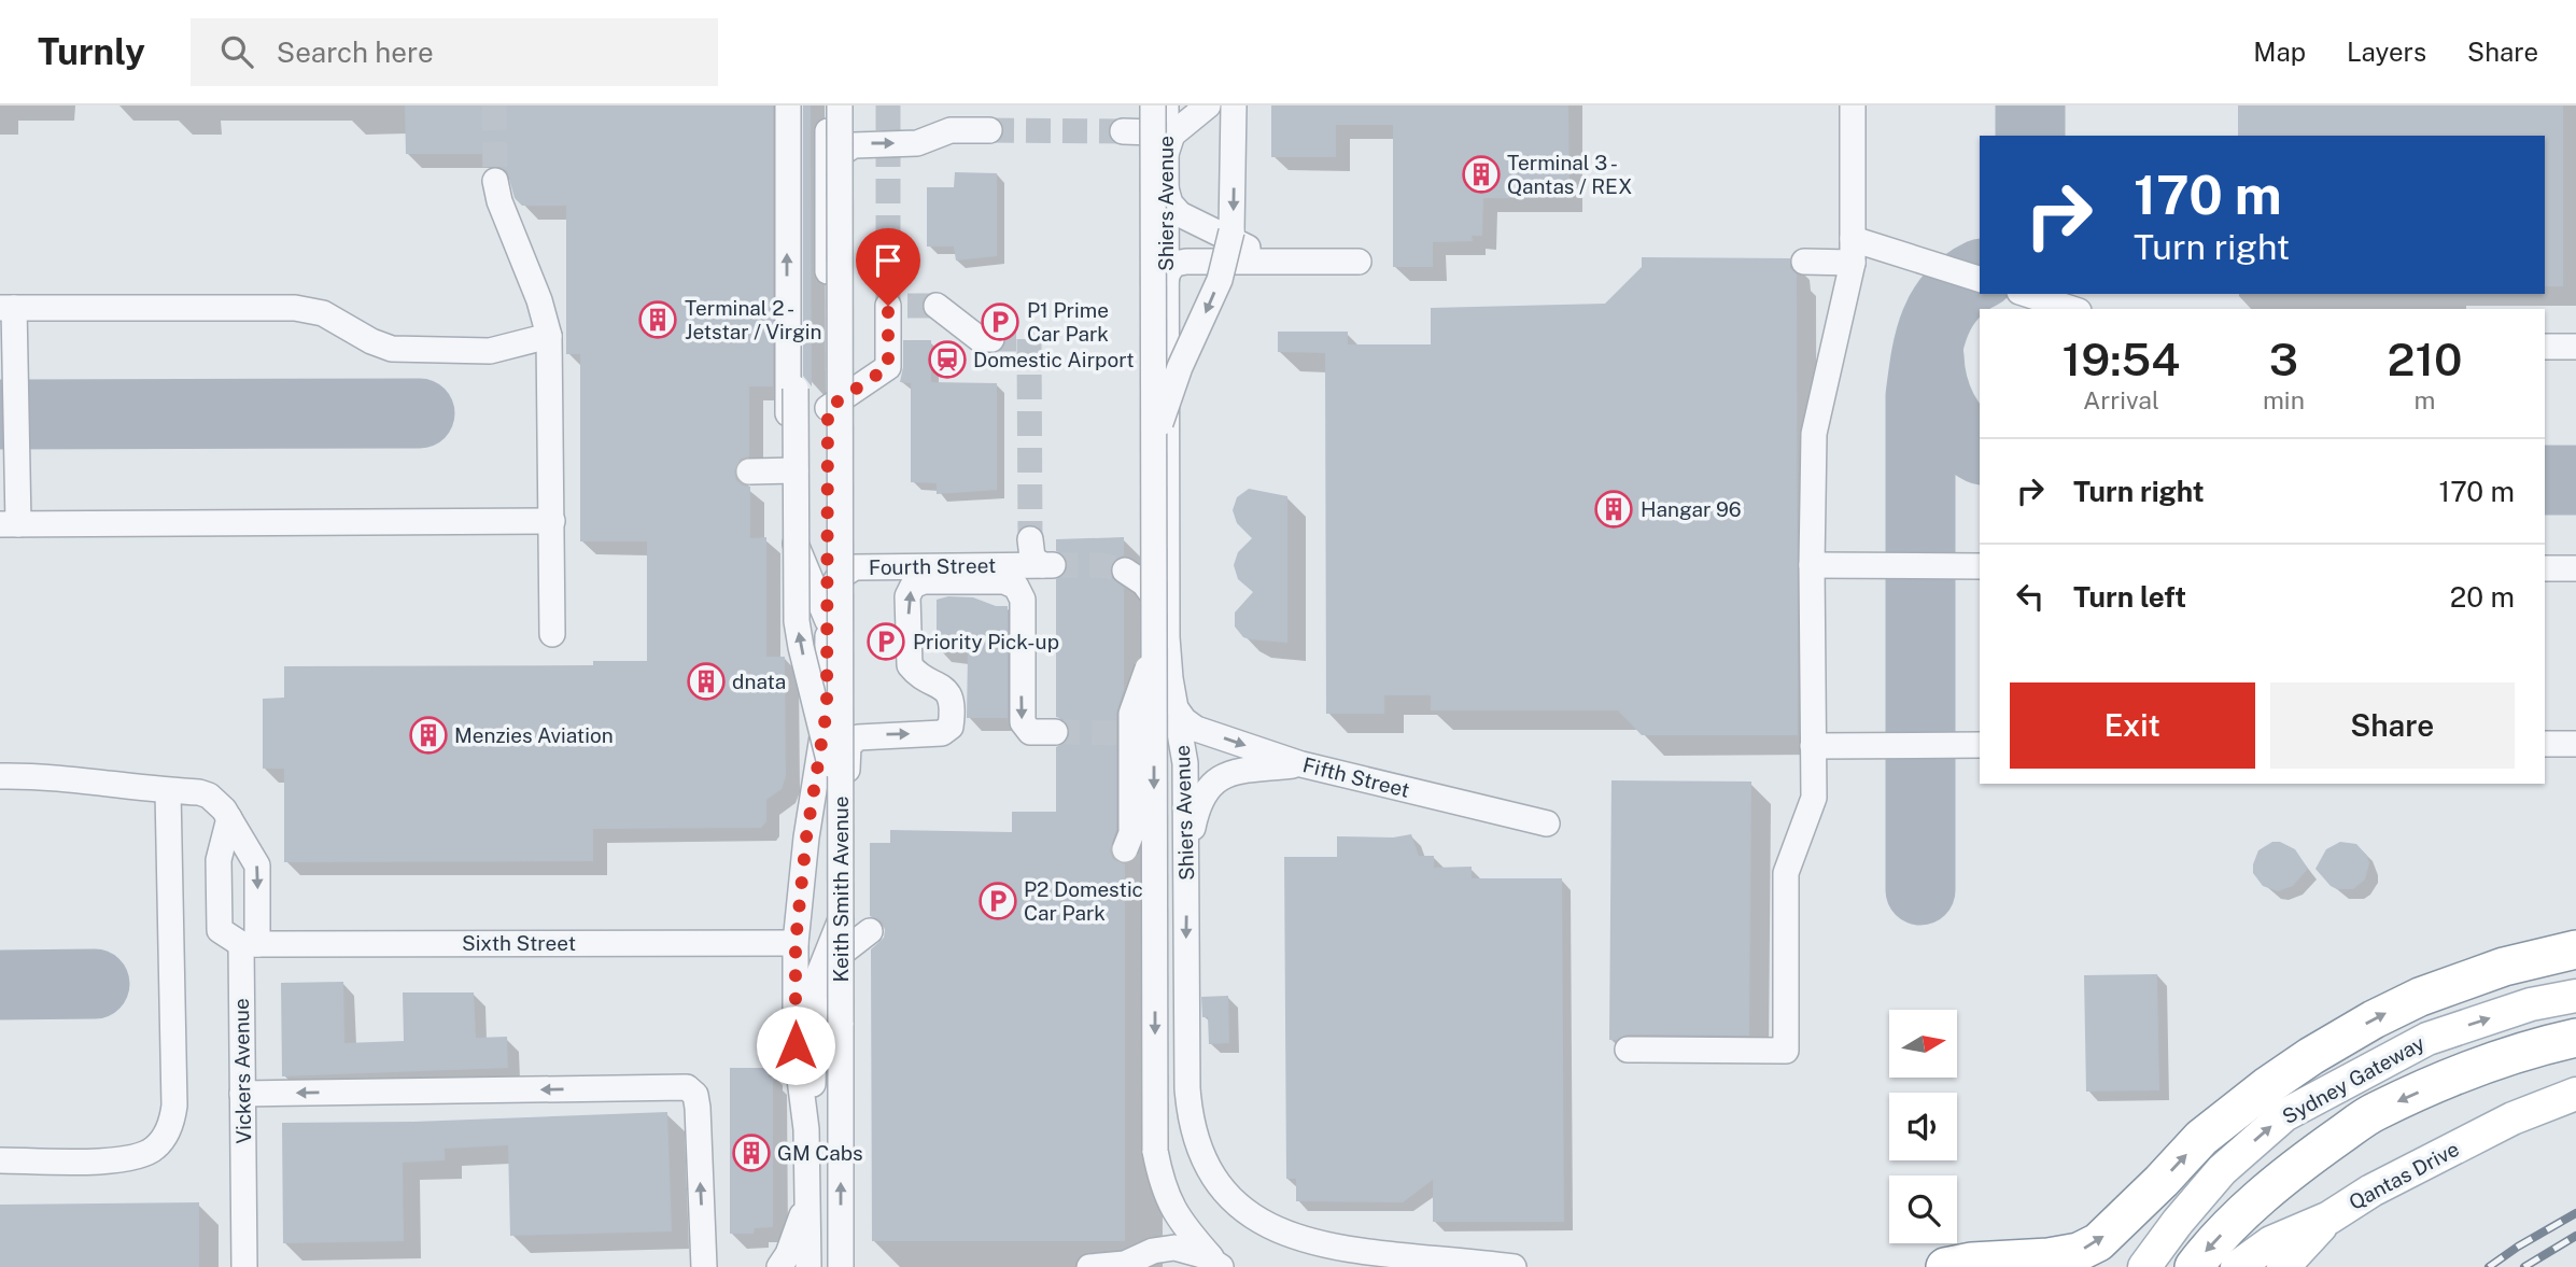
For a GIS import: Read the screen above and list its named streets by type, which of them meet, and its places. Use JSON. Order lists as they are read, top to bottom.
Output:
{
  "streets": {
    "main road": ["Sydney Gateway", "Qantas Drive"],
    "street": [
      "Shiers Avenue",
      "Fourth Street",
      "Fifth Street",
      "Keith Smith Avenue",
      "Sixth Street",
      "Vickers Avenue"
    ]
  },
  "crossings": [
    ["Shiers Avenue", "Fifth Street"],
    ["Fourth Street", "Keith Smith Avenue"],
    ["Keith Smith Avenue", "Sixth Street"],
    ["Sixth Street", "Vickers Avenue"]
  ],
  "one_way": ["Fifth Street", "Sydney Gateway"],
  "places": {
    "building": [
      "Terminal 3 - Qantas / REX",
      "Terminal 2 - Jetstar / Virgin",
      "Hangar 96",
      "dnata",
      "Menzies Aviation",
      "GM Cabs"
    ],
    "parking": ["P1 Prime Car Park", "Priority Pick-up", "P2 Domestic Car Park"],
    "station": ["Domestic Airport"]
  },
  "north": "right",
  "page": {
    "header": "Turnly",
    "search": "Search here",
    "nav": ["Map", "Layers", "Share"],
    "turn": ["170 m", "Turn right"],
    "eta": [
      "19:54",
      "Arrival",
      "3",
      "min",
      "210",
      "m"
    ],
    "list": [
      {
        "name": "Turn right",
        "value": "170 m"
      },
      {
        "name": "Turn left",
        "value": "20 m"
      }
    ],
    "buttons": ["Exit", "Share"]
  }
}
